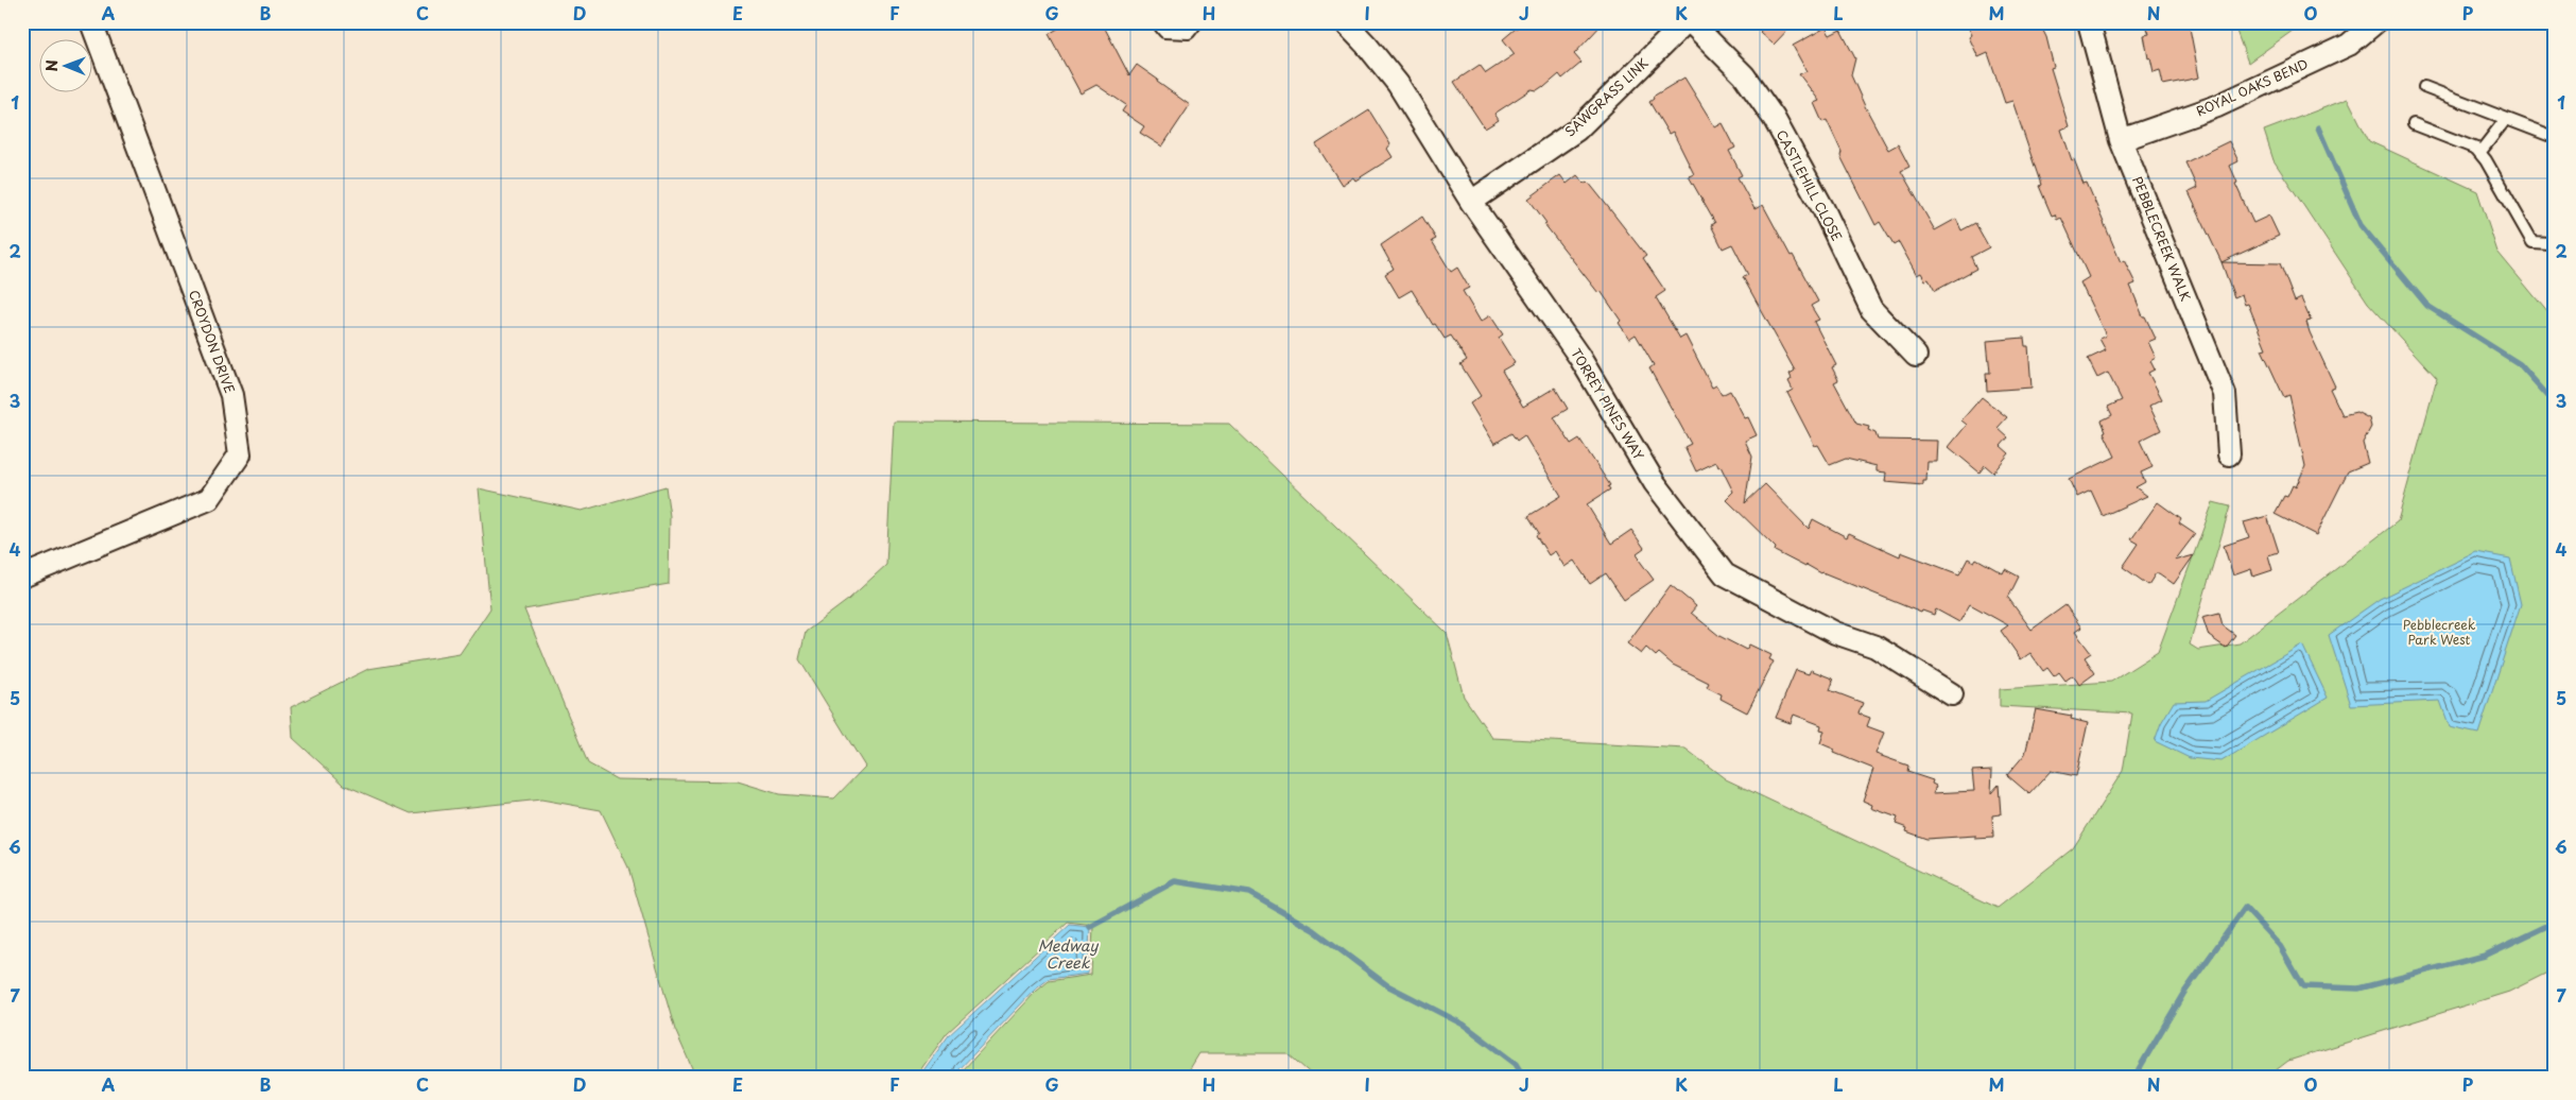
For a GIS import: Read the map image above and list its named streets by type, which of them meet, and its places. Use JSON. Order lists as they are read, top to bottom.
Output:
{
  "streets": {
    "street": [
      "ROYAL OAKS BEND",
      "SAWGRASS LINK",
      "CASTLEHILL CLOSE",
      "PEBBLECREEK WALK",
      "CROYDON DRIVE",
      "TORREY PINES WAY"
    ]
  },
  "crossings": [
    ["ROYAL OAKS BEND", "PEBBLECREEK WALK"],
    ["SAWGRASS LINK", "TORREY PINES WAY"]
  ],
  "water": ["Medway Creek"],
  "parks": ["Pebblecreek Park West"],
  "north": "left",
  "grid": {
    "columns": [
      "A",
      "B",
      "C",
      "D",
      "E",
      "F",
      "G",
      "H",
      "I",
      "J",
      "K",
      "L",
      "M",
      "N",
      "O",
      "P"
    ],
    "rows": [
      "1",
      "2",
      "3",
      "4",
      "5",
      "6",
      "7"
    ]
  }
}
